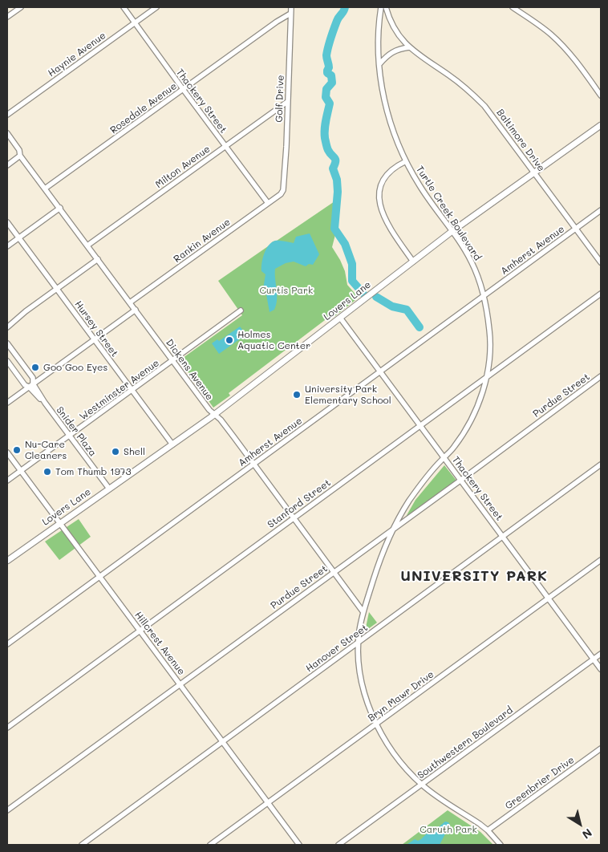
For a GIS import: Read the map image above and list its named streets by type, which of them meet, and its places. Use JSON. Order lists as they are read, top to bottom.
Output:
{
  "streets": {
    "main road": ["Lovers Lane"],
    "street": [
      "Haynie Avenue",
      "Golf Drive",
      "Thackery Street",
      "Rosedale Avenue",
      "Baltimore Drive",
      "Milton Avenue",
      "Turtle Creek Boulevard",
      "Rankin Avenue",
      "Amherst Avenue",
      "Hursey Street",
      "Dickens Avenue",
      "Westminster Avenue",
      "Purdue Street",
      "Snider Plaza",
      "Stanford Street",
      "Hillcrest Avenue",
      "Hanover Street",
      "Bryn Mawr Drive",
      "Southwestern Boulevard",
      "Greenbrier Drive"
    ]
  },
  "crossings": [
    ["Haynie Avenue", "Thackery Street"],
    ["Golf Drive", "Rosedale Avenue"],
    ["Golf Drive", "Milton Avenue"],
    ["Golf Drive", "Rankin Avenue"],
    ["Thackery Street", "Rosedale Avenue"],
    ["Thackery Street", "Milton Avenue"],
    ["Thackery Street", "Turtle Creek Boulevard"],
    ["Thackery Street", "Rankin Avenue"],
    ["Thackery Street", "Amherst Avenue"],
    ["Thackery Street", "Lovers Lane"],
    ["Thackery Street", "Purdue Street"],
    ["Thackery Street", "Stanford Street"],
    ["Thackery Street", "Hanover Street"],
    ["Thackery Street", "Bryn Mawr Drive"],
    ["Thackery Street", "Southwestern Boulevard"],
    ["Rosedale Avenue", "Dickens Avenue"],
    ["Baltimore Drive", "Amherst Avenue"],
    ["Baltimore Drive", "Lovers Lane"],
    ["Milton Avenue", "Dickens Avenue"],
    ["Turtle Creek Boulevard", "Amherst Avenue"],
    ["Turtle Creek Boulevard", "Lovers Lane"],
    ["Turtle Creek Boulevard", "Dickens Avenue"],
    ["Turtle Creek Boulevard", "Purdue Street"],
    ["Turtle Creek Boulevard", "Stanford Street"],
    ["Turtle Creek Boulevard", "Hanover Street"],
    ["Turtle Creek Boulevard", "Bryn Mawr Drive"],
    ["Turtle Creek Boulevard", "Southwestern Boulevard"],
    ["Turtle Creek Boulevard", "Greenbrier Drive"],
    ["Rankin Avenue", "Dickens Avenue"],
    ["Amherst Avenue", "Dickens Avenue"],
    ["Amherst Avenue", "Hillcrest Avenue"],
    ["Lovers Lane", "Hursey Street"],
    ["Lovers Lane", "Dickens Avenue"],
    ["Lovers Lane", "Snider Plaza"],
    ["Lovers Lane", "Hillcrest Avenue"],
    ["Hursey Street", "Westminster Avenue"],
    ["Dickens Avenue", "Westminster Avenue"],
    ["Dickens Avenue", "Purdue Street"],
    ["Dickens Avenue", "Stanford Street"],
    ["Westminster Avenue", "Snider Plaza"],
    ["Westminster Avenue", "Hillcrest Avenue"],
    ["Purdue Street", "Hillcrest Avenue"],
    ["Stanford Street", "Hillcrest Avenue"],
    ["Hillcrest Avenue", "Hanover Street"],
    ["Hillcrest Avenue", "Bryn Mawr Drive"]
  ],
  "districts": ["UNIVERSITY PARK"],
  "parks": ["Curtis Park", "Caruth Park"],
  "places": [
    "Holmes Aquatic Center",
    "Goo Goo Eyes",
    "University Park Elementary School",
    "Nu-Care Cleaners",
    "Shell",
    "Tom Thumb 1973"
  ],
  "north": "bottom right"
}
